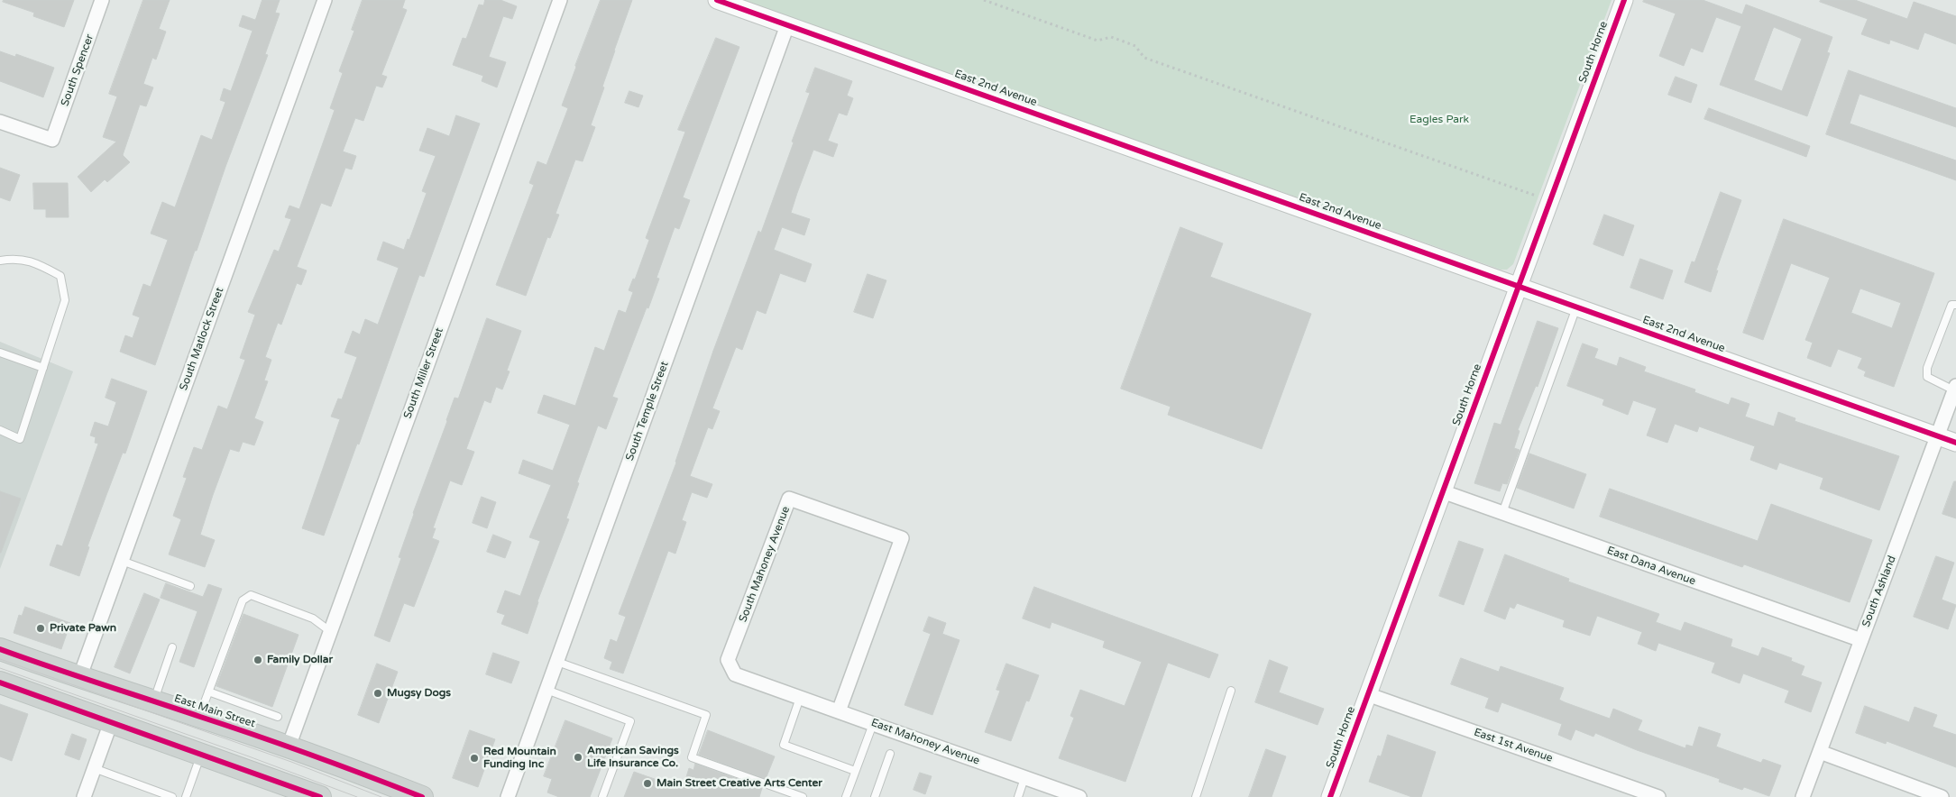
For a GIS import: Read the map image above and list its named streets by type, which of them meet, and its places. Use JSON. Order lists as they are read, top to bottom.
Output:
{
  "streets": {
    "main road": ["East Main Street"],
    "street": [
      "South Horne",
      "South Spencer",
      "East 2nd Avenue",
      "South Matlock Street",
      "South Miller Street",
      "South Temple Street",
      "South Mahoney Avenue",
      "East Dana Avenue",
      "South Ashland",
      "East Mahoney Avenue",
      "East 1st Avenue"
    ]
  },
  "crossings": [
    ["South Horne", "East 2nd Avenue"],
    ["South Horne", "East Dana Avenue"],
    ["South Horne", "East 1st Avenue"],
    ["East 2nd Avenue", "South Temple Street"],
    ["East 2nd Avenue", "South Ashland"],
    ["South Matlock Street", "East Main Street"],
    ["South Miller Street", "East Main Street"],
    ["South Mahoney Avenue", "East Mahoney Avenue"],
    ["East Dana Avenue", "South Ashland"]
  ],
  "parks": ["Eagles Park"],
  "places": [
    "Private Pawn",
    "Family Dollar",
    "Mugsy Dogs",
    "American Savings Life Insurance Co.",
    "Red Mountain Funding Inc",
    "Main Street Creative Arts Center"
  ]
}
